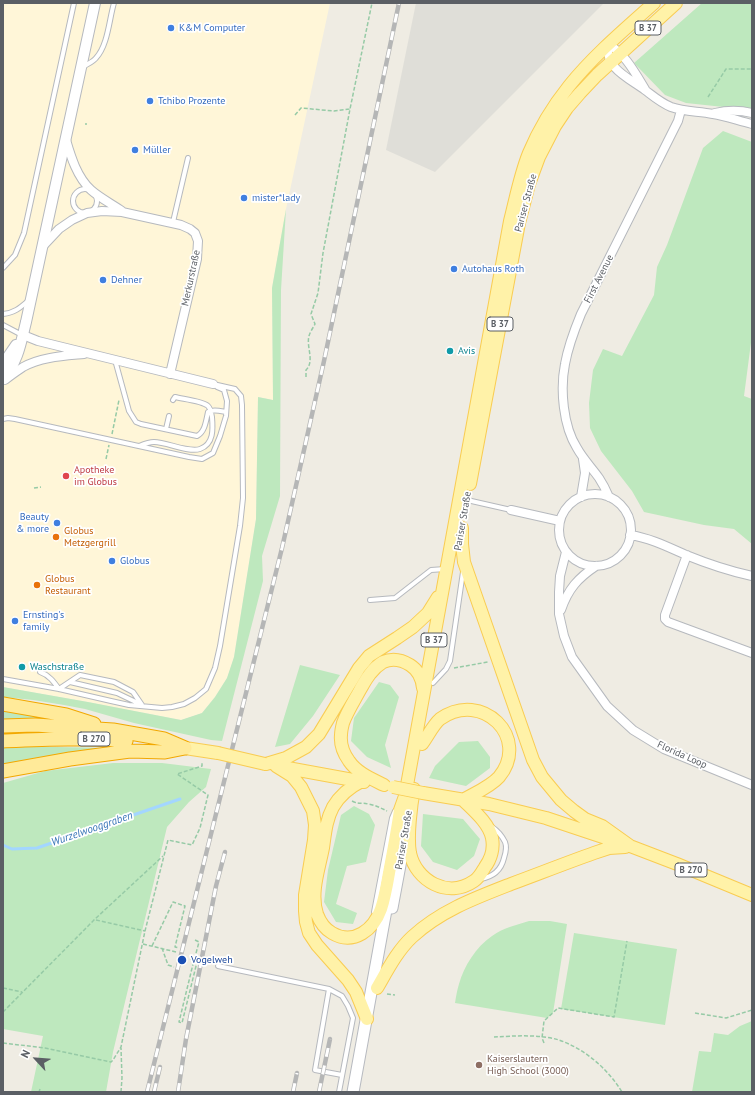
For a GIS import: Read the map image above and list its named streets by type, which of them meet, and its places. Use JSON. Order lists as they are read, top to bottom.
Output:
{
  "streets": {
    "highway": ["B 270"],
    "main road": ["B 37", "Pariser Straße"],
    "street": ["Merkurstraße", "First Avenue", "Florida Loop"]
  },
  "crossings": [
    ["First Avenue", "Florida Loop"]
  ],
  "water": ["Wurzelwooggraben"],
  "places": [
    "K&M Computer",
    "Tchibo Prozente",
    "Müller",
    "mister*lady",
    "Autohaus Roth",
    "Dehner",
    "Avis",
    "Apotheke im Globus",
    "Beauty & more",
    "Globus Metzgergrill",
    "Globus",
    "Globus Restaurant",
    "Ernsting's family",
    "Waschstraße",
    "Vogelweh",
    "Kaiserslautern High School (3000)"
  ],
  "north": "top left"
}
